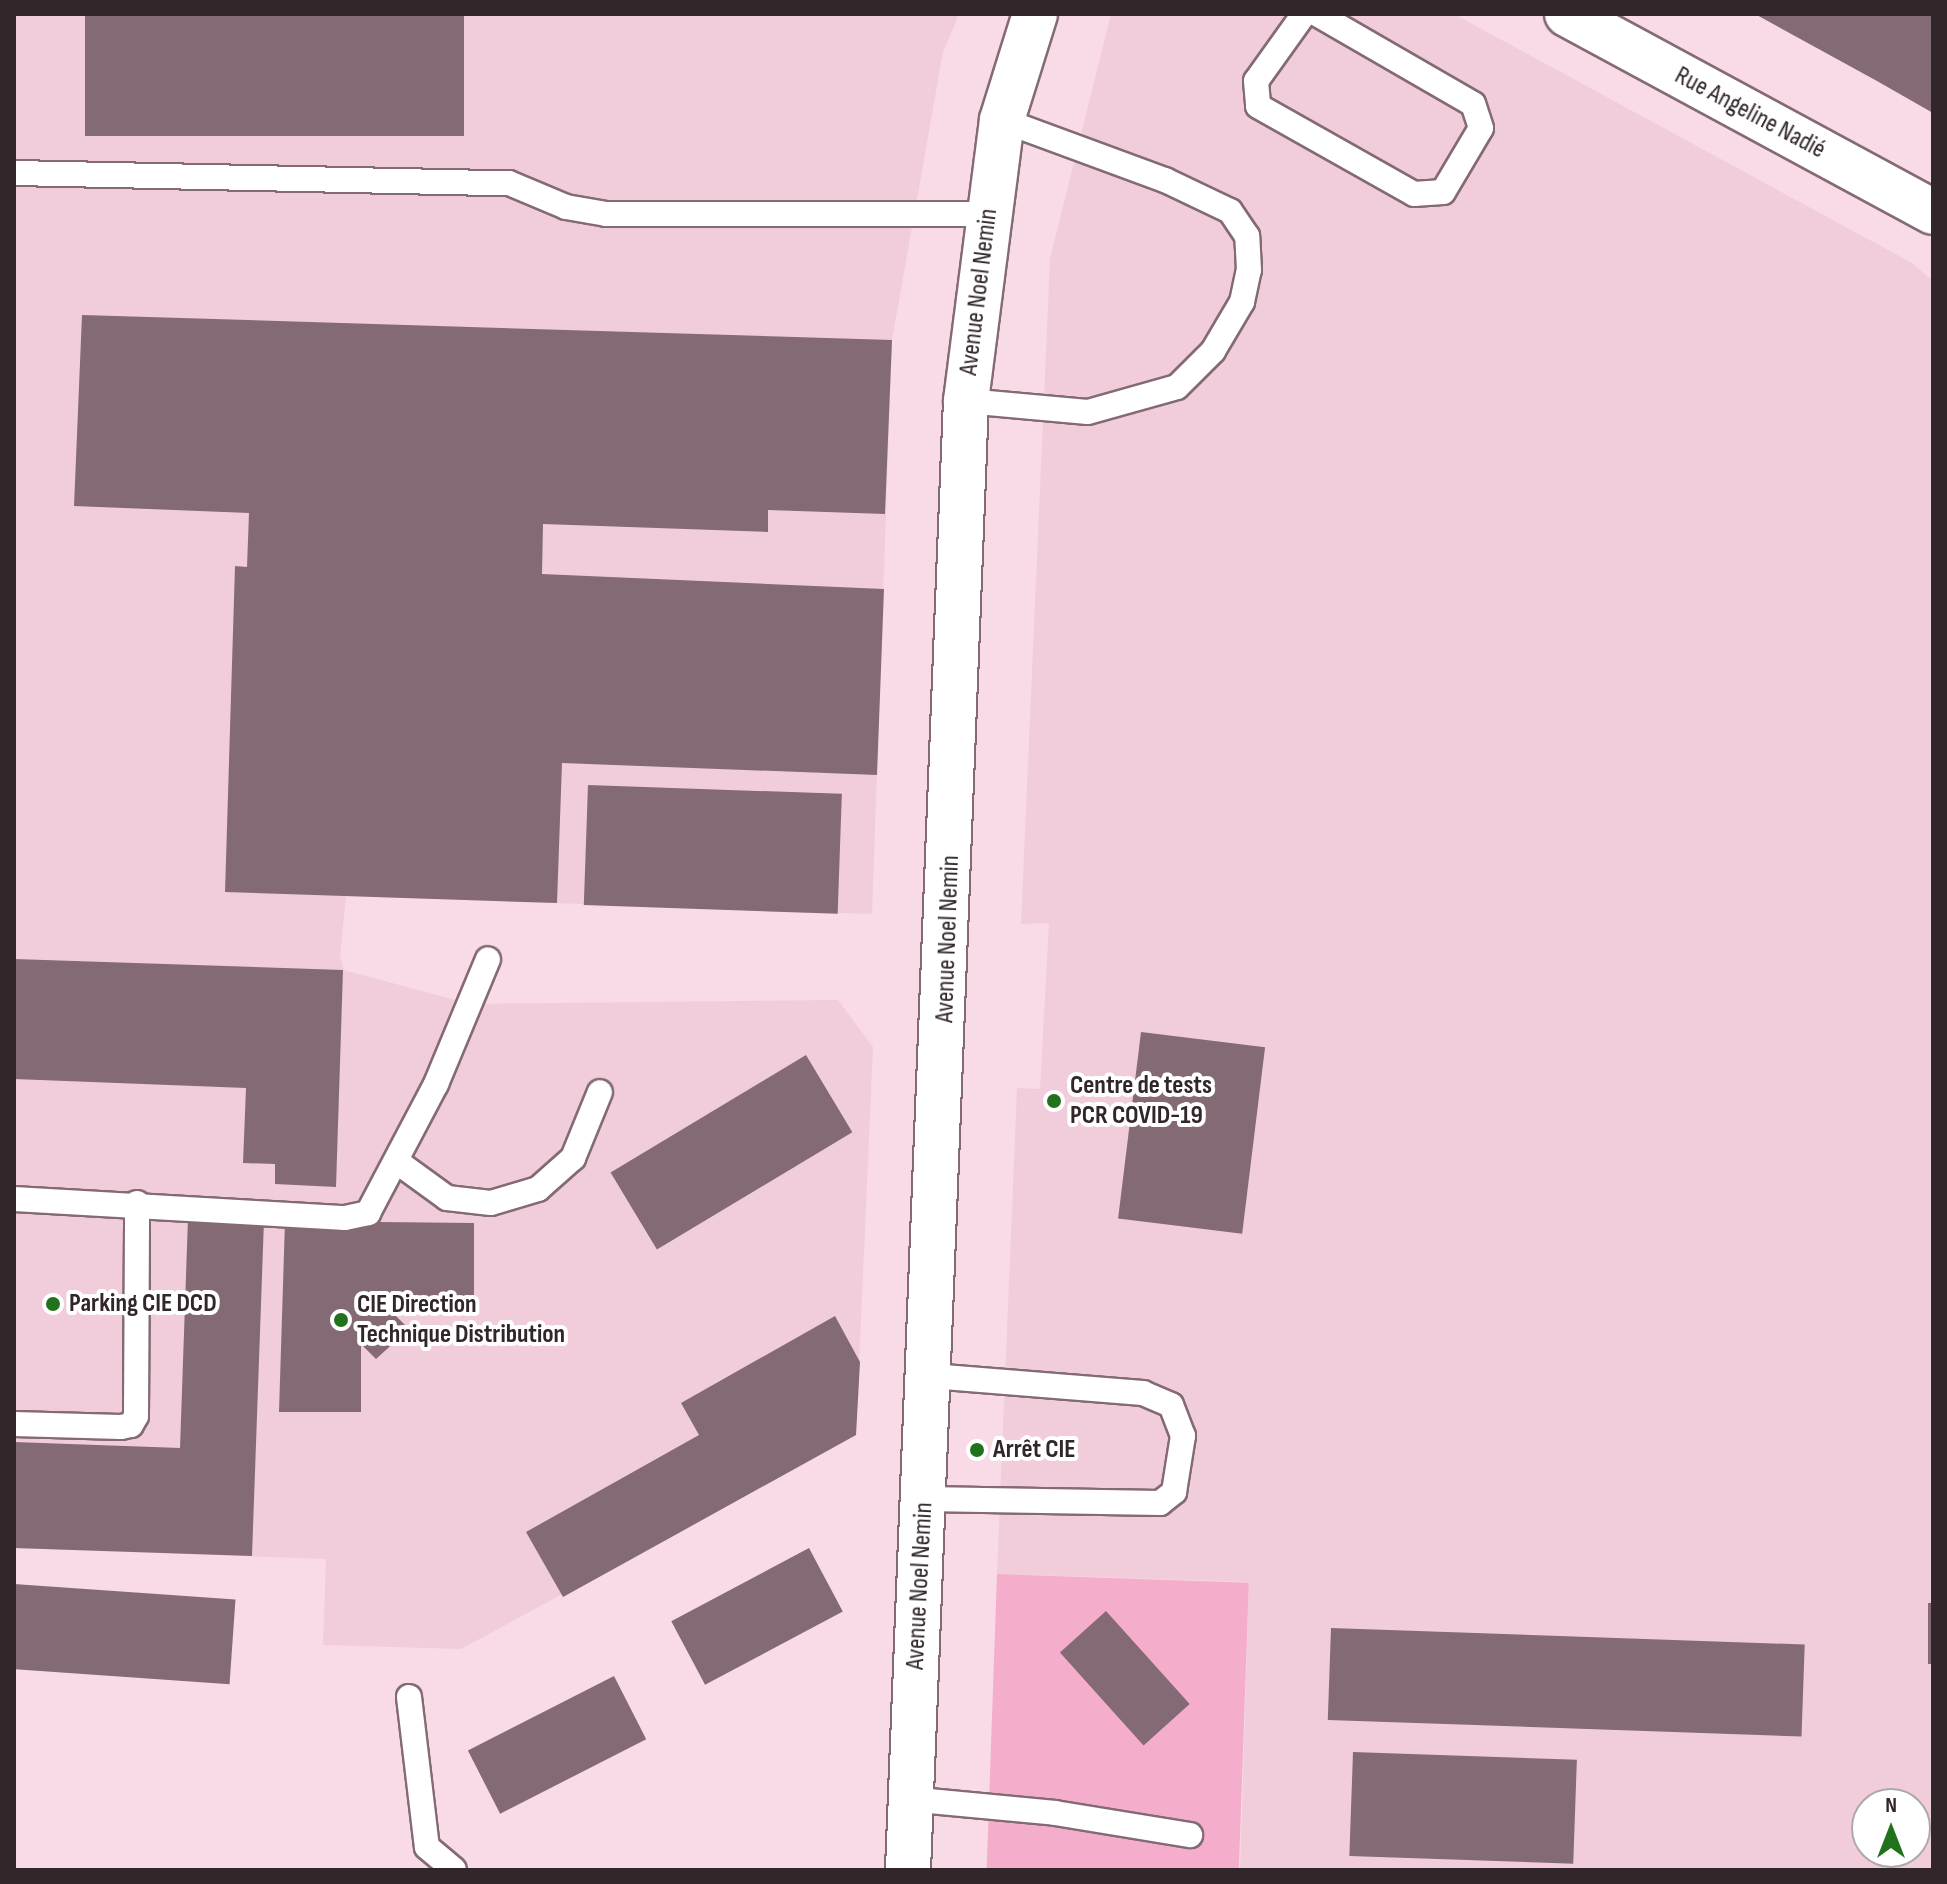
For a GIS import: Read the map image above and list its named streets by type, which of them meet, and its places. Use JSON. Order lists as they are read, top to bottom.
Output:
{
  "streets": {
    "street": ["Rue Angeline Nadié", "Avenue Noel Nemin"]
  },
  "places": [
    "Centre de tests PCR COVID-19",
    "Parking CIE DCD",
    "CIE Direction Technique Distribution",
    "Arrêt CIE"
  ],
  "north": "top"
}
